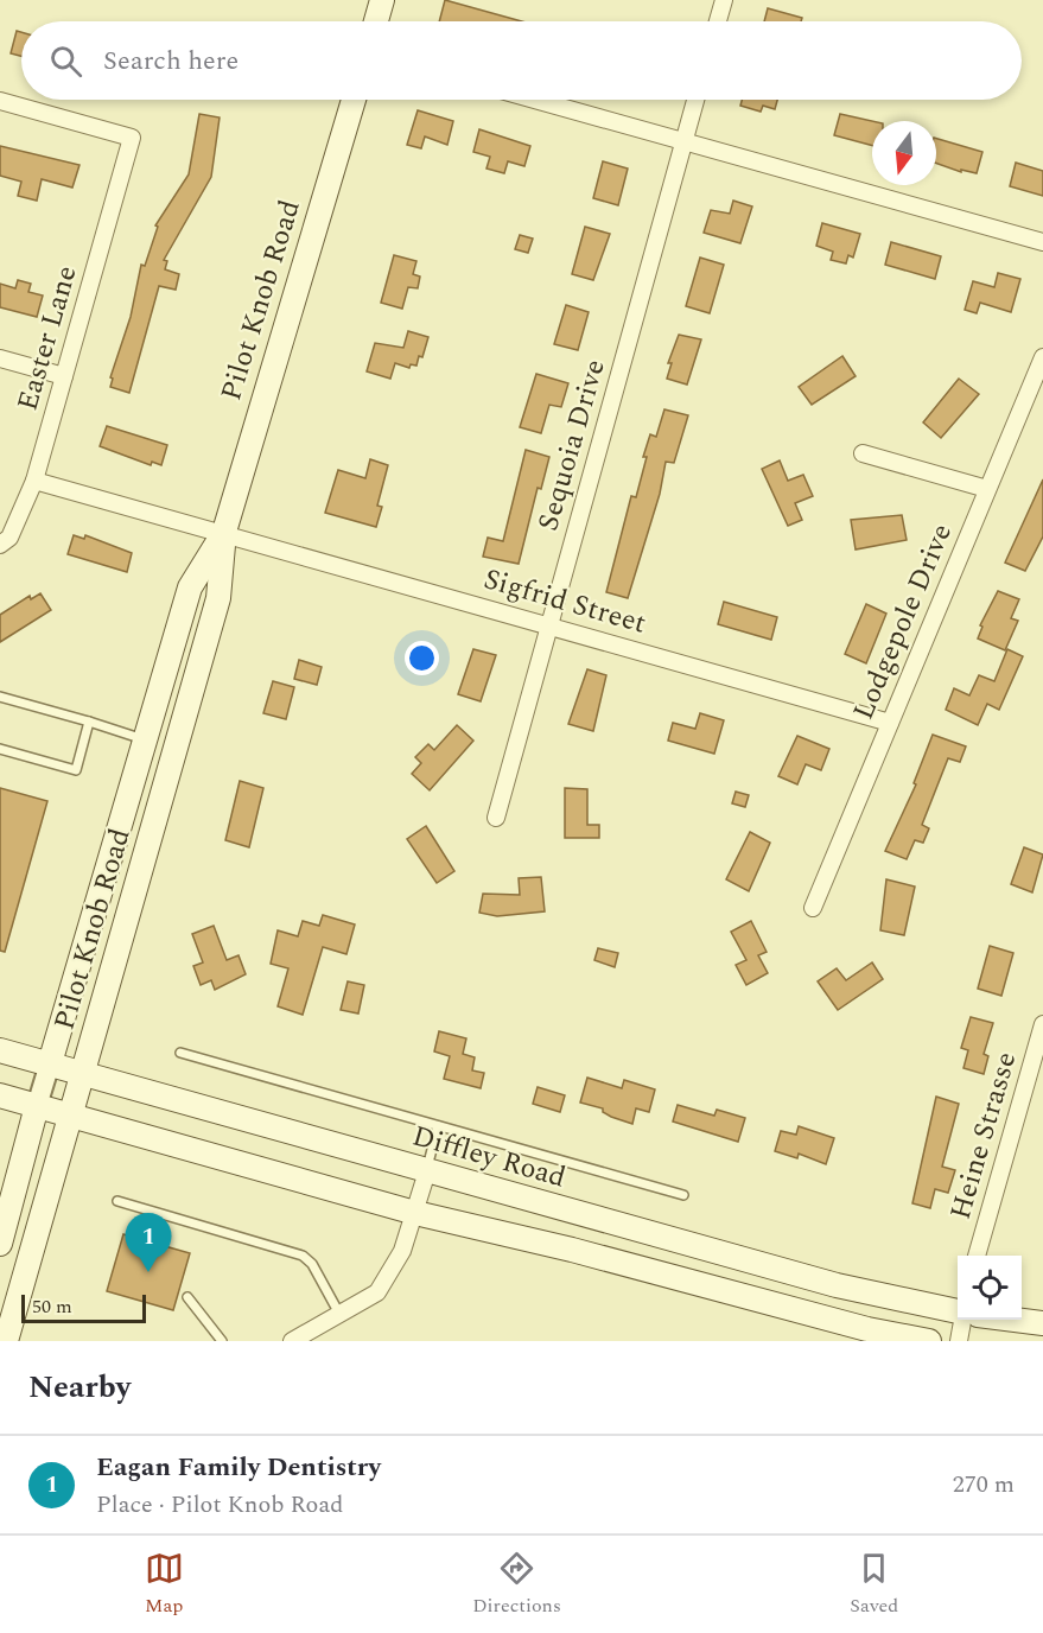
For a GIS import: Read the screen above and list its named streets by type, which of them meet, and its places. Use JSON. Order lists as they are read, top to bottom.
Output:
{
  "streets": {
    "main road": ["Pilot Knob Road", "Diffley Road"],
    "street": [
      "Easter Lane",
      "Sequoia Drive",
      "Sigfrid Street",
      "Lodgepole Drive",
      "Heine Strasse"
    ]
  },
  "crossings": [
    ["Pilot Knob Road", "Sigfrid Street"],
    ["Pilot Knob Road", "Diffley Road"],
    ["Easter Lane", "Sigfrid Street"],
    ["Sequoia Drive", "Sigfrid Street"],
    ["Sigfrid Street", "Lodgepole Drive"]
  ],
  "scale_bar": "50 m",
  "north": "bottom",
  "page": {
    "search": "Search here",
    "pins": "1",
    "scale": "50 m",
    "heading": "Nearby",
    "list": [
      {
        "mark": "1",
        "name": "Eagan Family Dentistry",
        "note": "Place · Pilot Knob Road",
        "value": "270 m"
      }
    ],
    "nav": ["Map", "Directions", "Saved"]
  }
}
